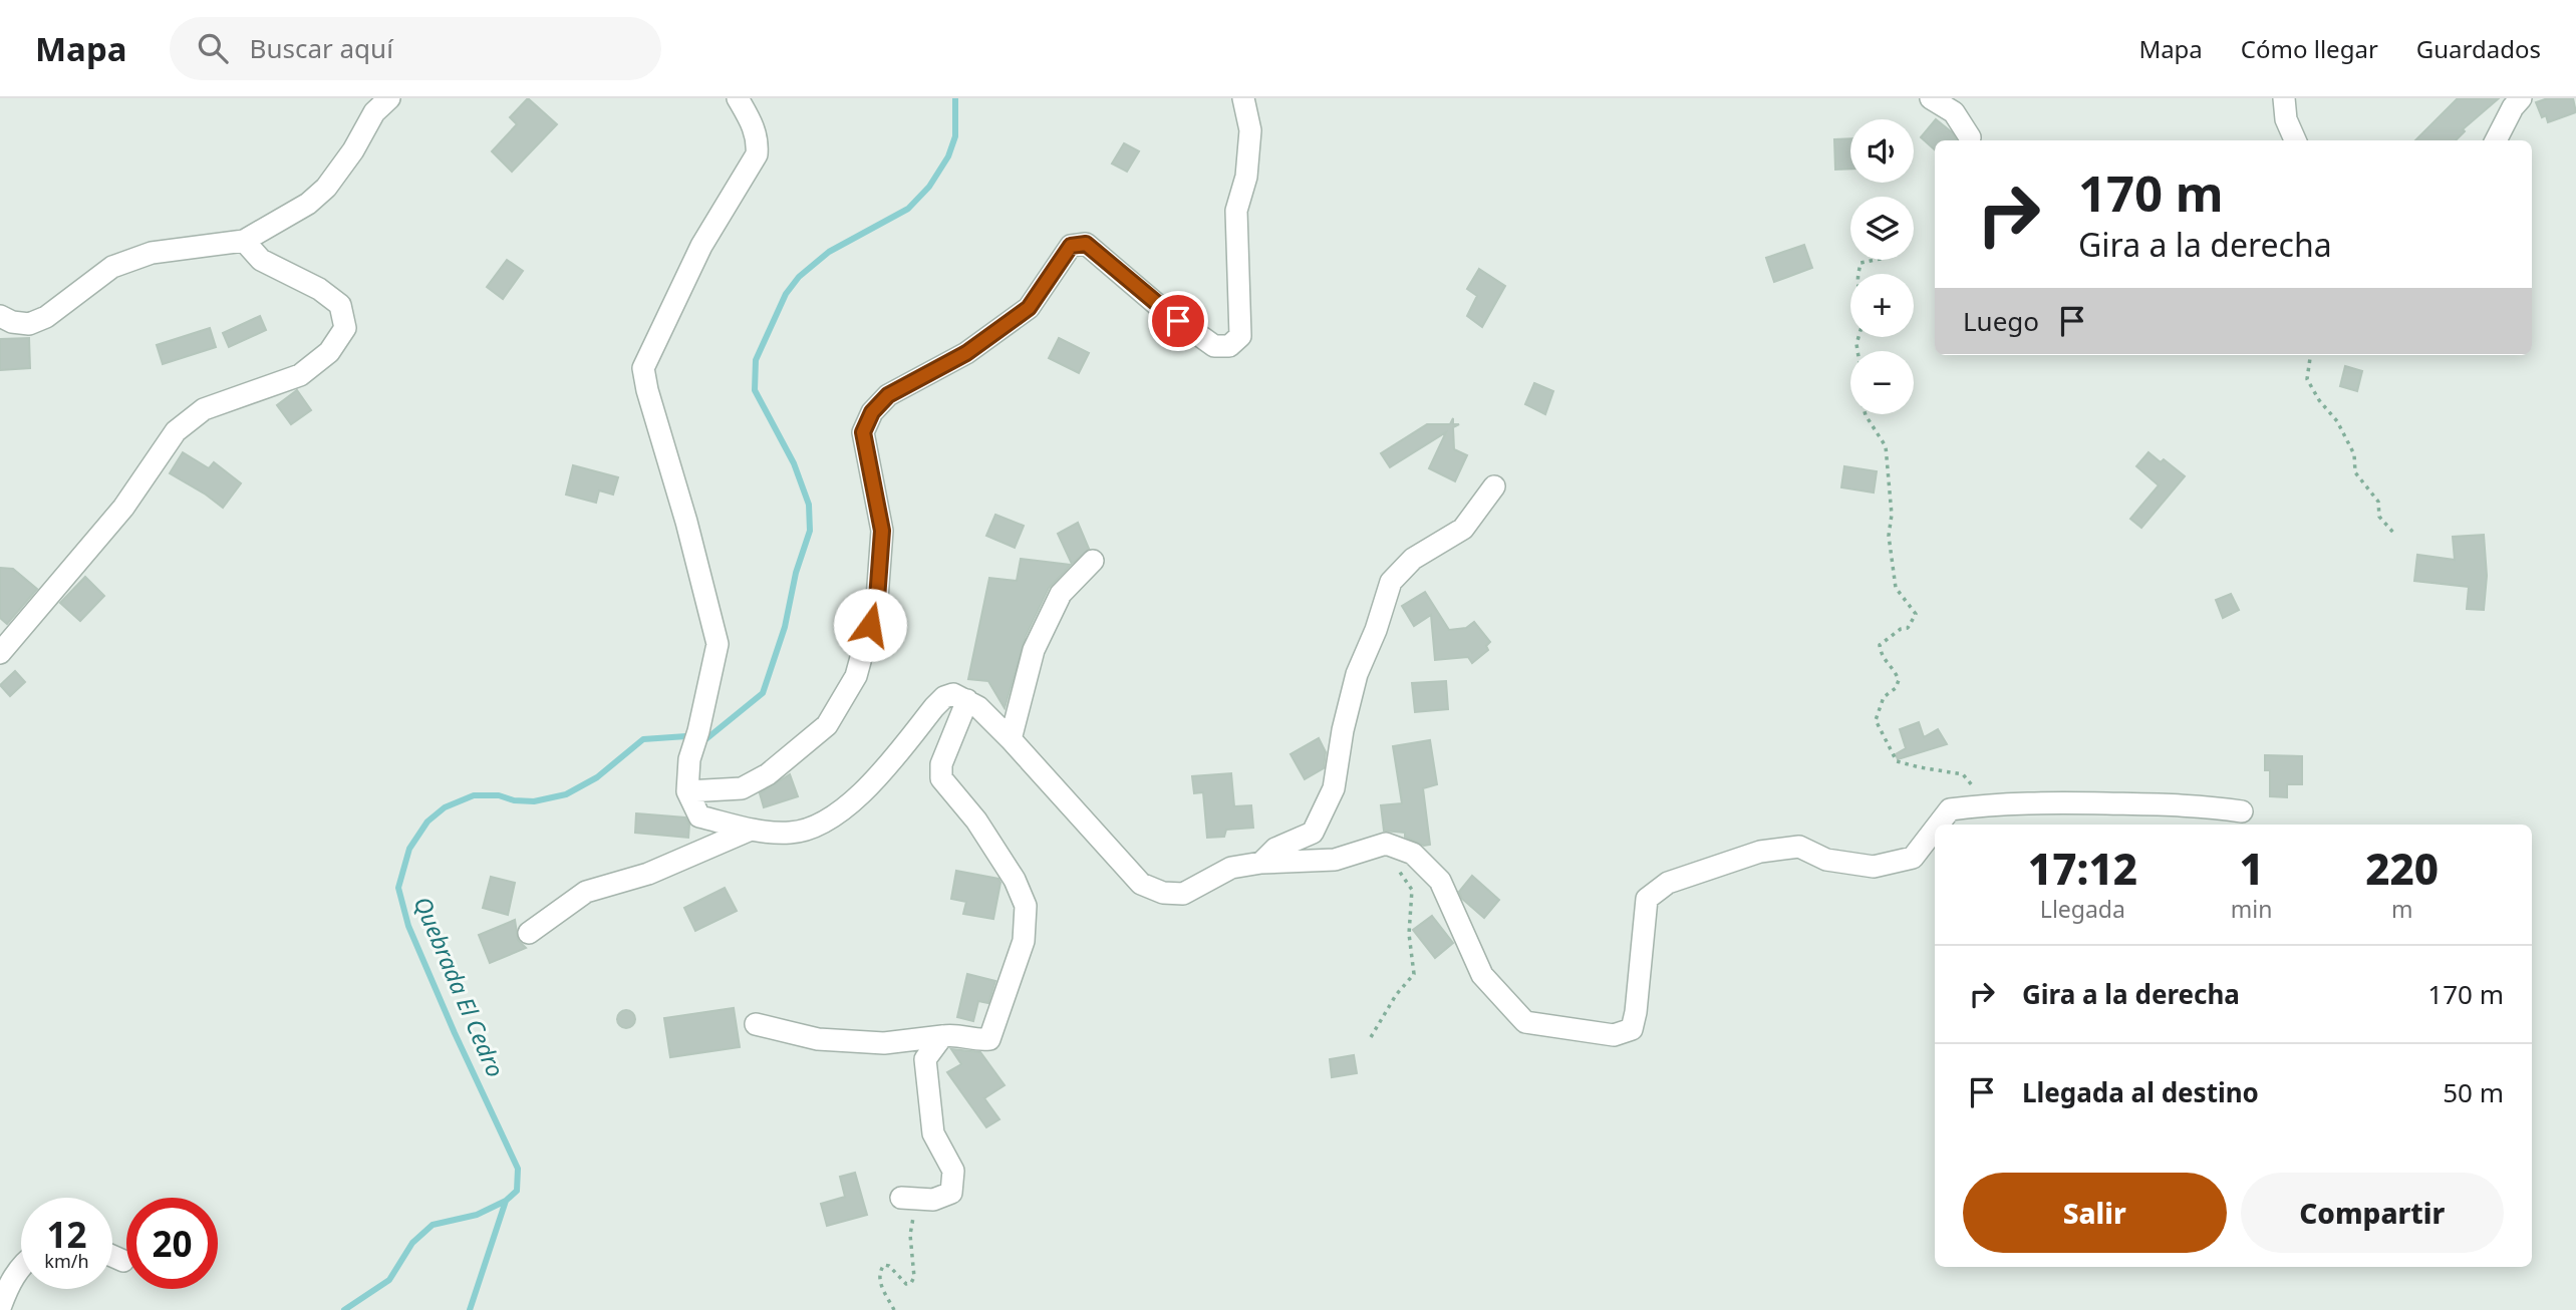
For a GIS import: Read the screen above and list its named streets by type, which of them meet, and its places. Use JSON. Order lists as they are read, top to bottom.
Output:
{
  "water": ["Quebrada El Cedro"],
  "page": {
    "header": "Mapa",
    "search": "Buscar aquí",
    "nav": ["Mapa", "Cómo llegar", "Guardados"],
    "map_buttons": ["+", "−"],
    "turn": ["170 m", "Gira a la derecha"],
    "then": "Luego",
    "eta": [
      "17:12",
      "Llegada",
      "1",
      "min",
      "220",
      "m"
    ],
    "list": [
      {
        "name": "Gira a la derecha",
        "value": "170 m"
      },
      {
        "name": "Llegada al destino",
        "value": "50 m"
      }
    ],
    "buttons": ["Salir", "Compartir"],
    "speed": "12 km/h",
    "limit": "20"
  }
}
